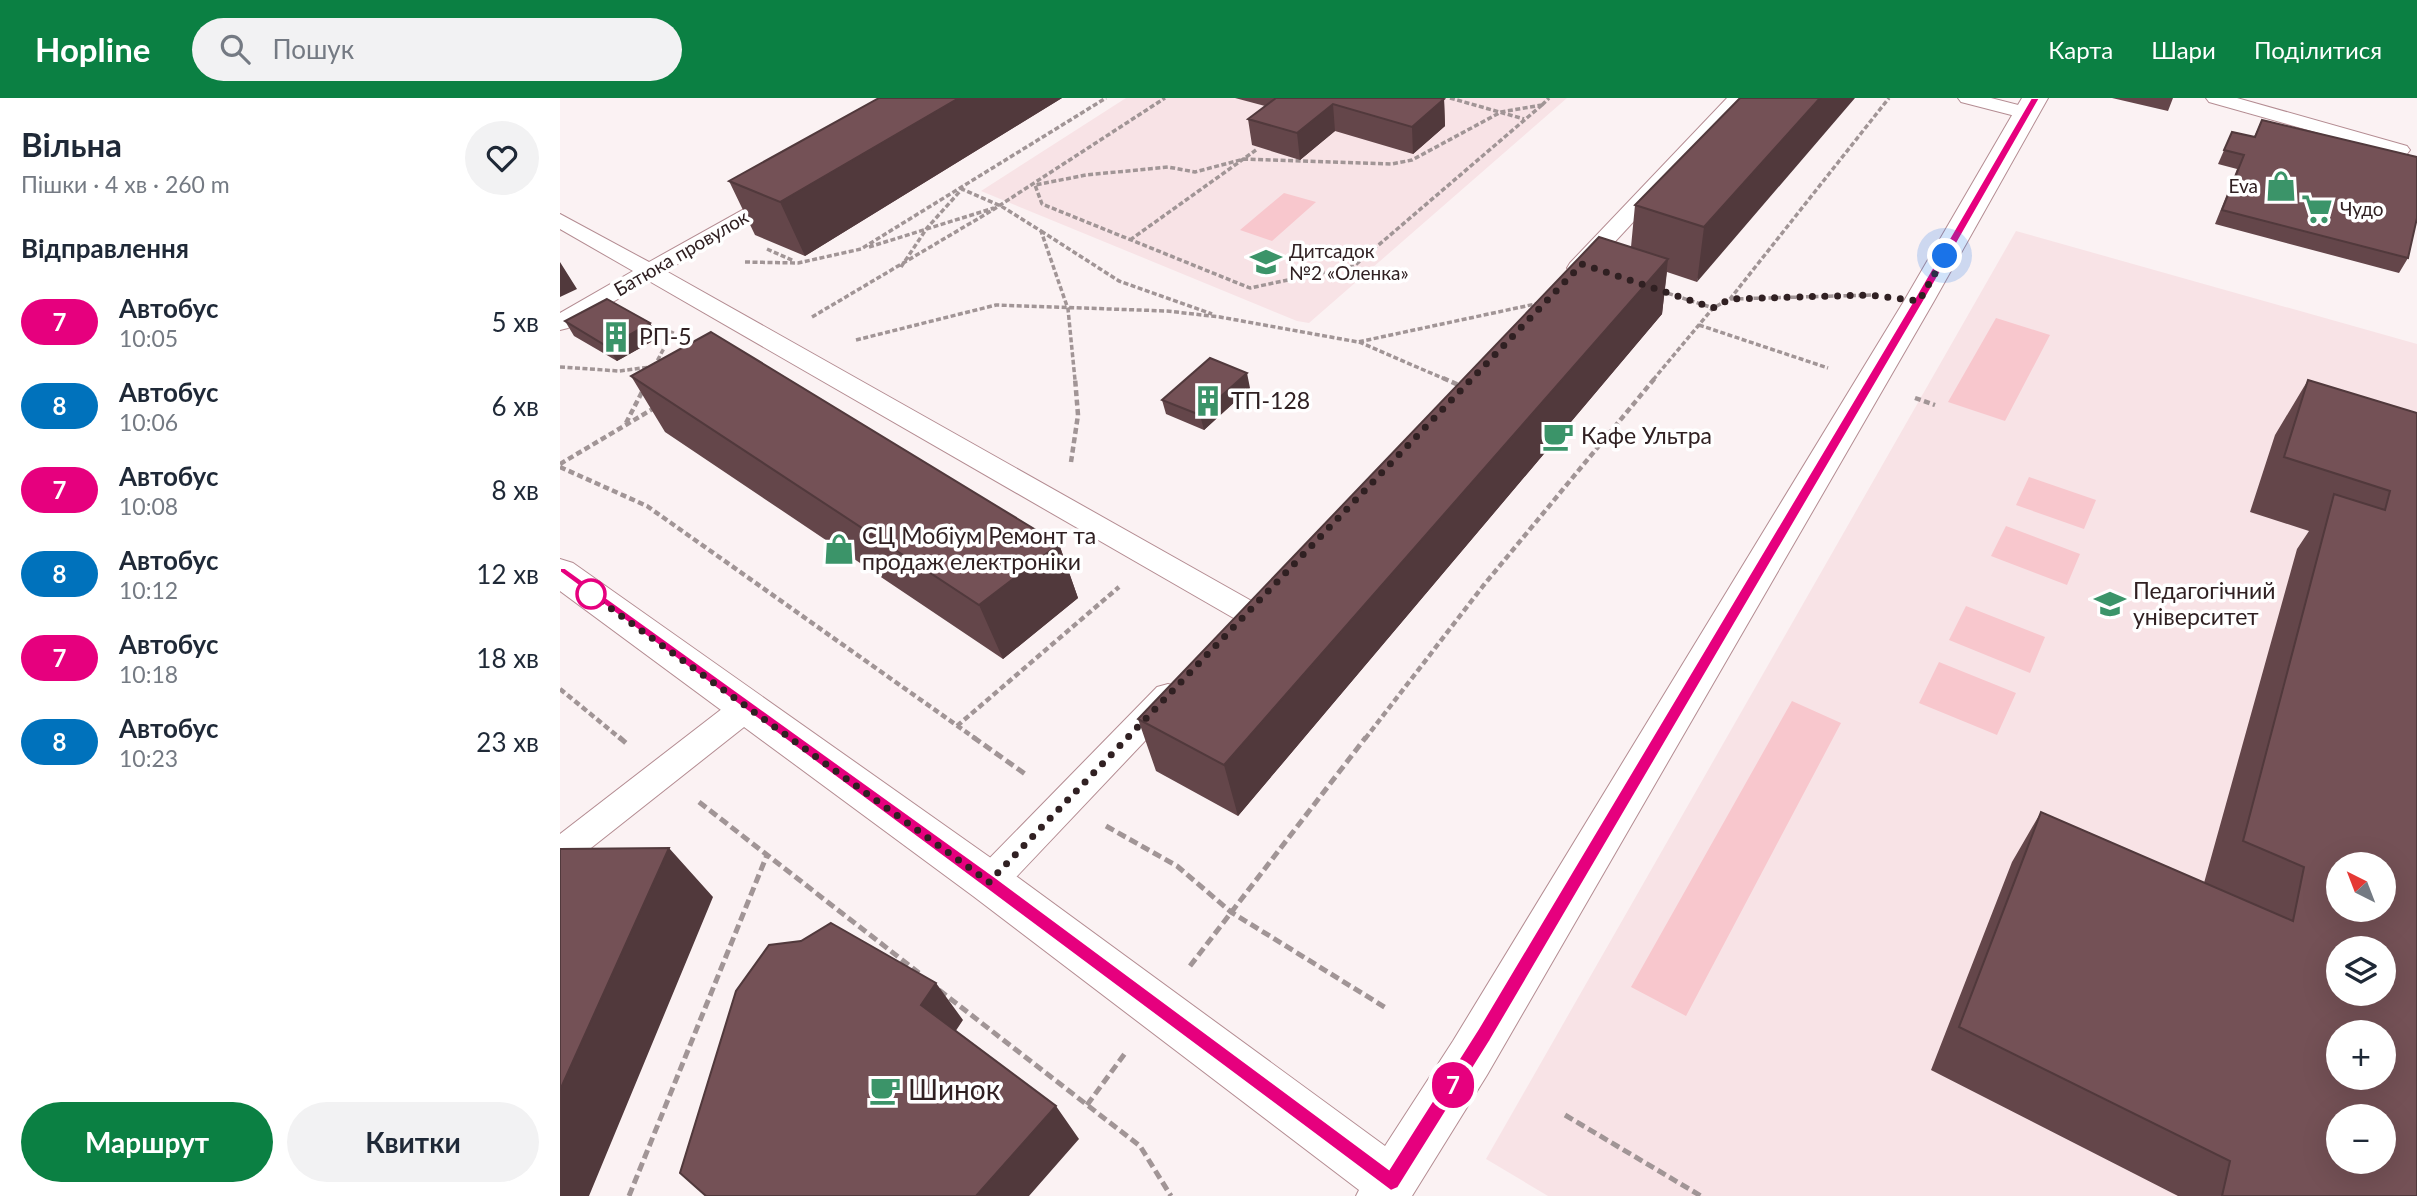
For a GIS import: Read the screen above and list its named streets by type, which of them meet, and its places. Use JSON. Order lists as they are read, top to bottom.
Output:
{
  "streets": {
    "lane": ["Батюка провулок"]
  },
  "places": {
    "shop": ["Eva", "СЦ Мобіум Ремонт та продаж електроніки"],
    "supermarket": ["Чудо"],
    "school or university": ["Дитсадок №2 «Оленка»", "Педагогічний університет"],
    "building": ["РП-5", "ТП-128"],
    "cafe": ["Кафе Ультра", "Шинок"]
  },
  "lines": ["bus line 7"],
  "north": "top left",
  "page": {
    "header": "Hopline",
    "search": "Пошук",
    "nav": ["Карта", "Шари", "Поділитися"],
    "heading": [
      ["Вільна", "Пішки · 4 хв · 260 m"],
      "Відправлення"
    ],
    "on_map": "7",
    "list": [
      {
        "mark": "7",
        "name": "Автобус",
        "note": "10:05",
        "value": "5 хв"
      },
      {
        "mark": "8",
        "name": "Автобус",
        "note": "10:06",
        "value": "6 хв"
      },
      {
        "mark": "7",
        "name": "Автобус",
        "note": "10:08",
        "value": "8 хв"
      },
      {
        "mark": "8",
        "name": "Автобус",
        "note": "10:12",
        "value": "12 хв"
      },
      {
        "mark": "7",
        "name": "Автобус",
        "note": "10:18",
        "value": "18 хв"
      },
      {
        "mark": "8",
        "name": "Автобус",
        "note": "10:23",
        "value": "23 хв"
      }
    ],
    "map_buttons": ["+", "−"],
    "buttons": ["Маршрут", "Квитки"]
  }
}
